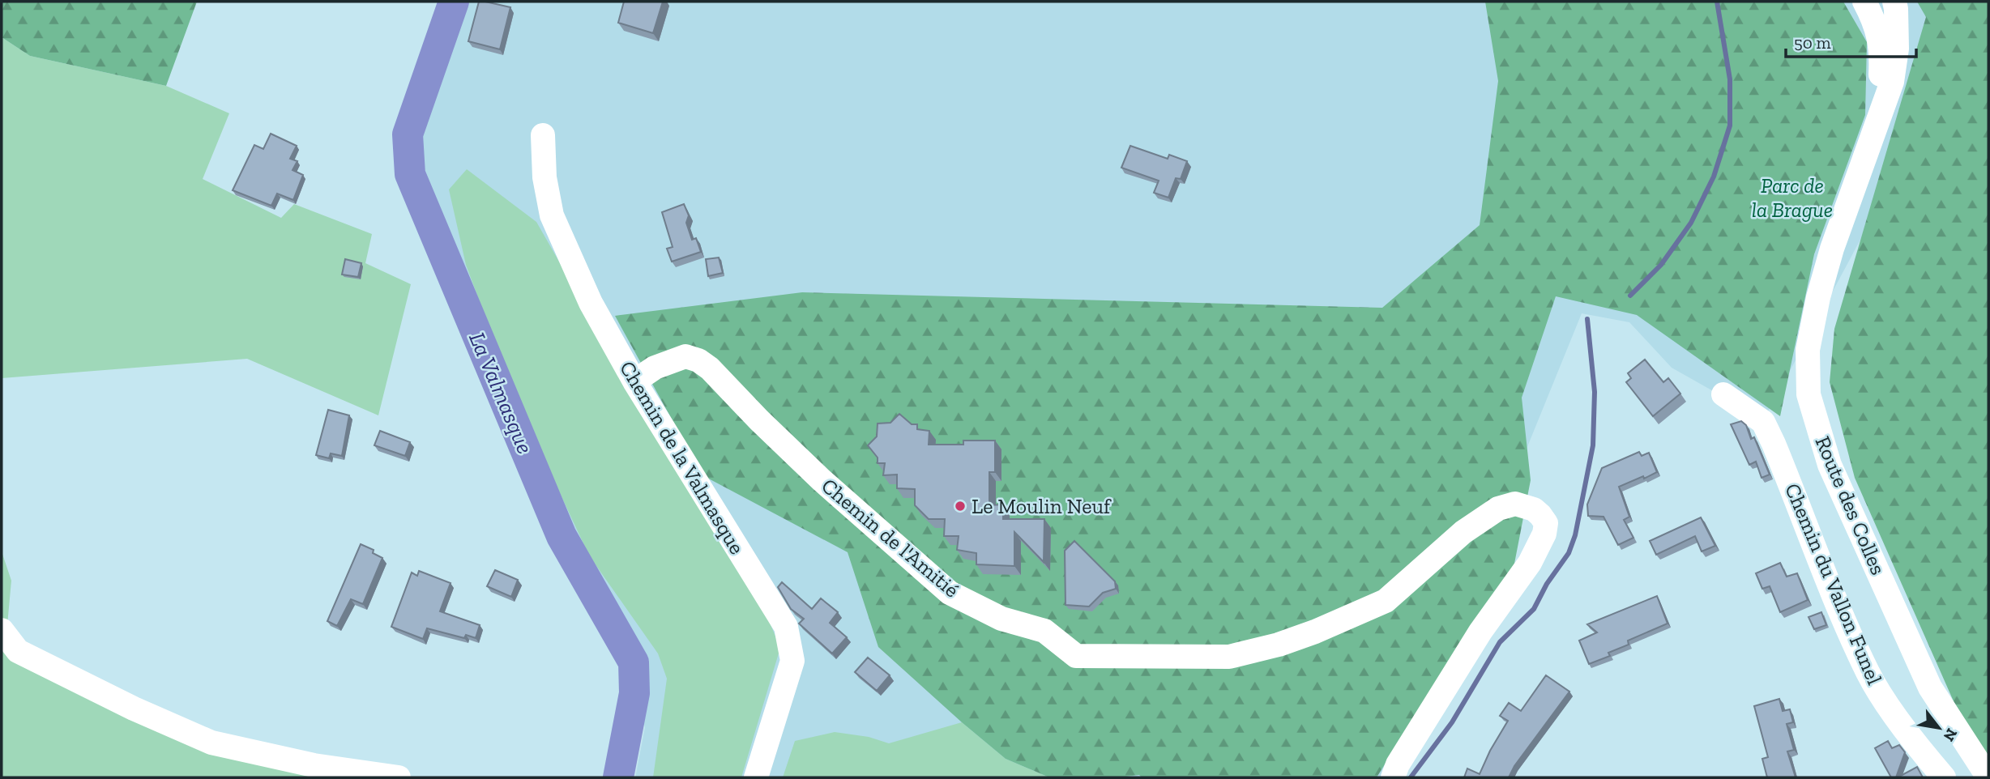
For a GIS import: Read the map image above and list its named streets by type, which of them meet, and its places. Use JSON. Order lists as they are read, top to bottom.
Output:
{
  "streets": {
    "street": [
      "Chemin de la Valmasque",
      "Route des Colles",
      "Chemin de l'Amitié",
      "Chemin du Vallon Funel"
    ]
  },
  "crossings": [
    ["Chemin de la Valmasque", "Chemin de l'Amitié"]
  ],
  "water": ["La Valmasque"],
  "parks": ["Parc de la Brague"],
  "places": ["Le Moulin Neuf"],
  "scale_bar": "50 m",
  "north": "bottom right"
}
